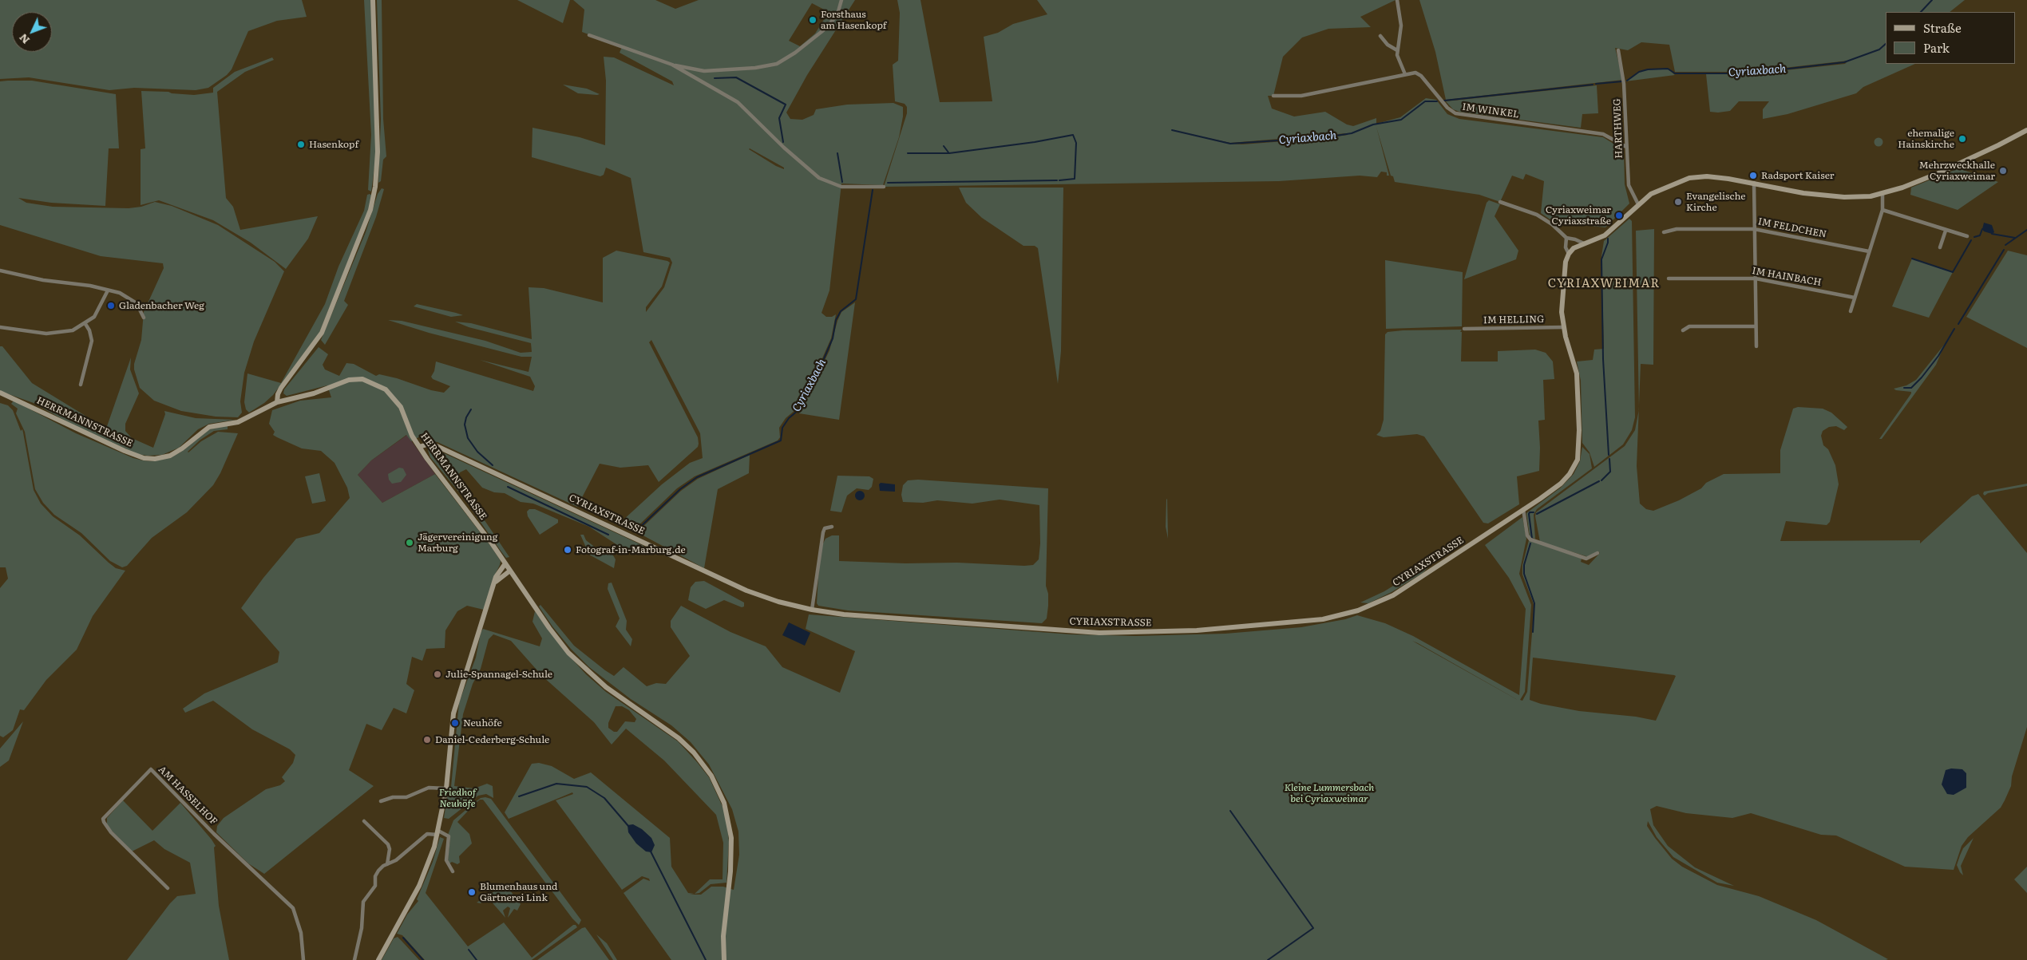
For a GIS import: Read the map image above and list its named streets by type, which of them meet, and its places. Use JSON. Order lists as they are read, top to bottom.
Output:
{
  "streets": {
    "street": [
      "IM WINKEL",
      "HARTHWEG",
      "IM FELDCHEN",
      "IM HAINBACH",
      "IM HELLING",
      "HERRMANNSTRASSE",
      "CYRIAXSTRASSE",
      "AM HASSELHOF"
    ]
  },
  "crossings": [
    ["IM WINKEL", "HARTHWEG"],
    ["IM HELLING", "CYRIAXSTRASSE"],
    ["HERRMANNSTRASSE", "CYRIAXSTRASSE"]
  ],
  "districts": ["CYRIAXWEIMAR"],
  "water": ["Cyriaxbach"],
  "parks": ["Kleine Lummersbach bei Cyriaxweimar", "Friedhof Neuhöfe"],
  "places": [
    "Forsthaus am Hasenkopf",
    "ehemalige Hainskirche",
    "Hasenkopf",
    "Mehrzweckhalle Cyriaxweimar",
    "Radsport Kaiser",
    "Evangelische Kirche",
    "Cyriaxweimar Cyriaxstraße",
    "Gladenbacher Weg",
    "Jägervereinigung Marburg",
    "Fotograf-in-Marburg.de",
    "Julie-Spannagel-Schule",
    "Neuhöfe",
    "Daniel-Cederberg-Schule",
    "Blumenhaus und Gärtnerei Link"
  ],
  "legend": ["Straße", "Park"],
  "north": "bottom left"
}
